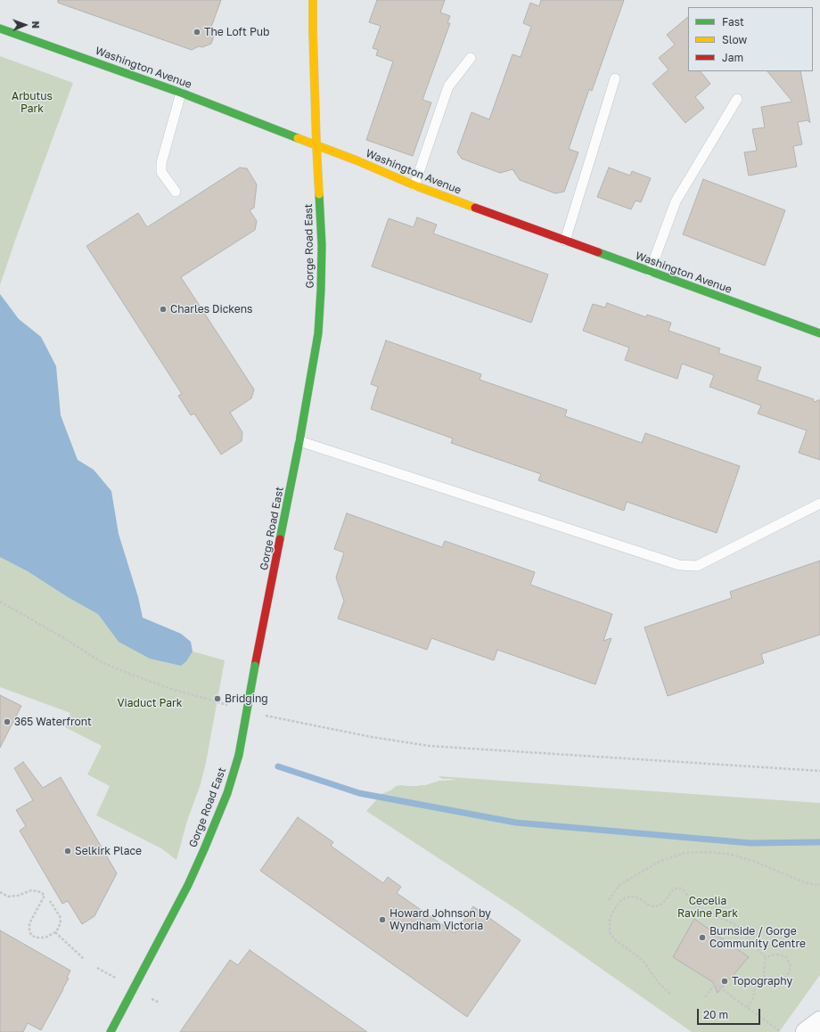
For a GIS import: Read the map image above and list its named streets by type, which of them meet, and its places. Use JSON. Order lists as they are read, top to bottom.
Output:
{
  "streets": {
    "main road": ["Washington Avenue", "Gorge Road East"]
  },
  "crossings": [
    ["Washington Avenue", "Gorge Road East"]
  ],
  "parks": ["Arbutus Park", "Viaduct Park", "Cecelia Ravine Park"],
  "places": [
    "The Loft Pub",
    "Charles Dickens",
    "Bridging",
    "365 Waterfront",
    "Selkirk Place",
    "Howard Johnson by Wyndham Victoria",
    "Burnside / Gorge Community Centre",
    "Topography"
  ],
  "legend": ["Fast", "Slow", "Jam"],
  "scale_bar": "20 m",
  "north": "right"
}
